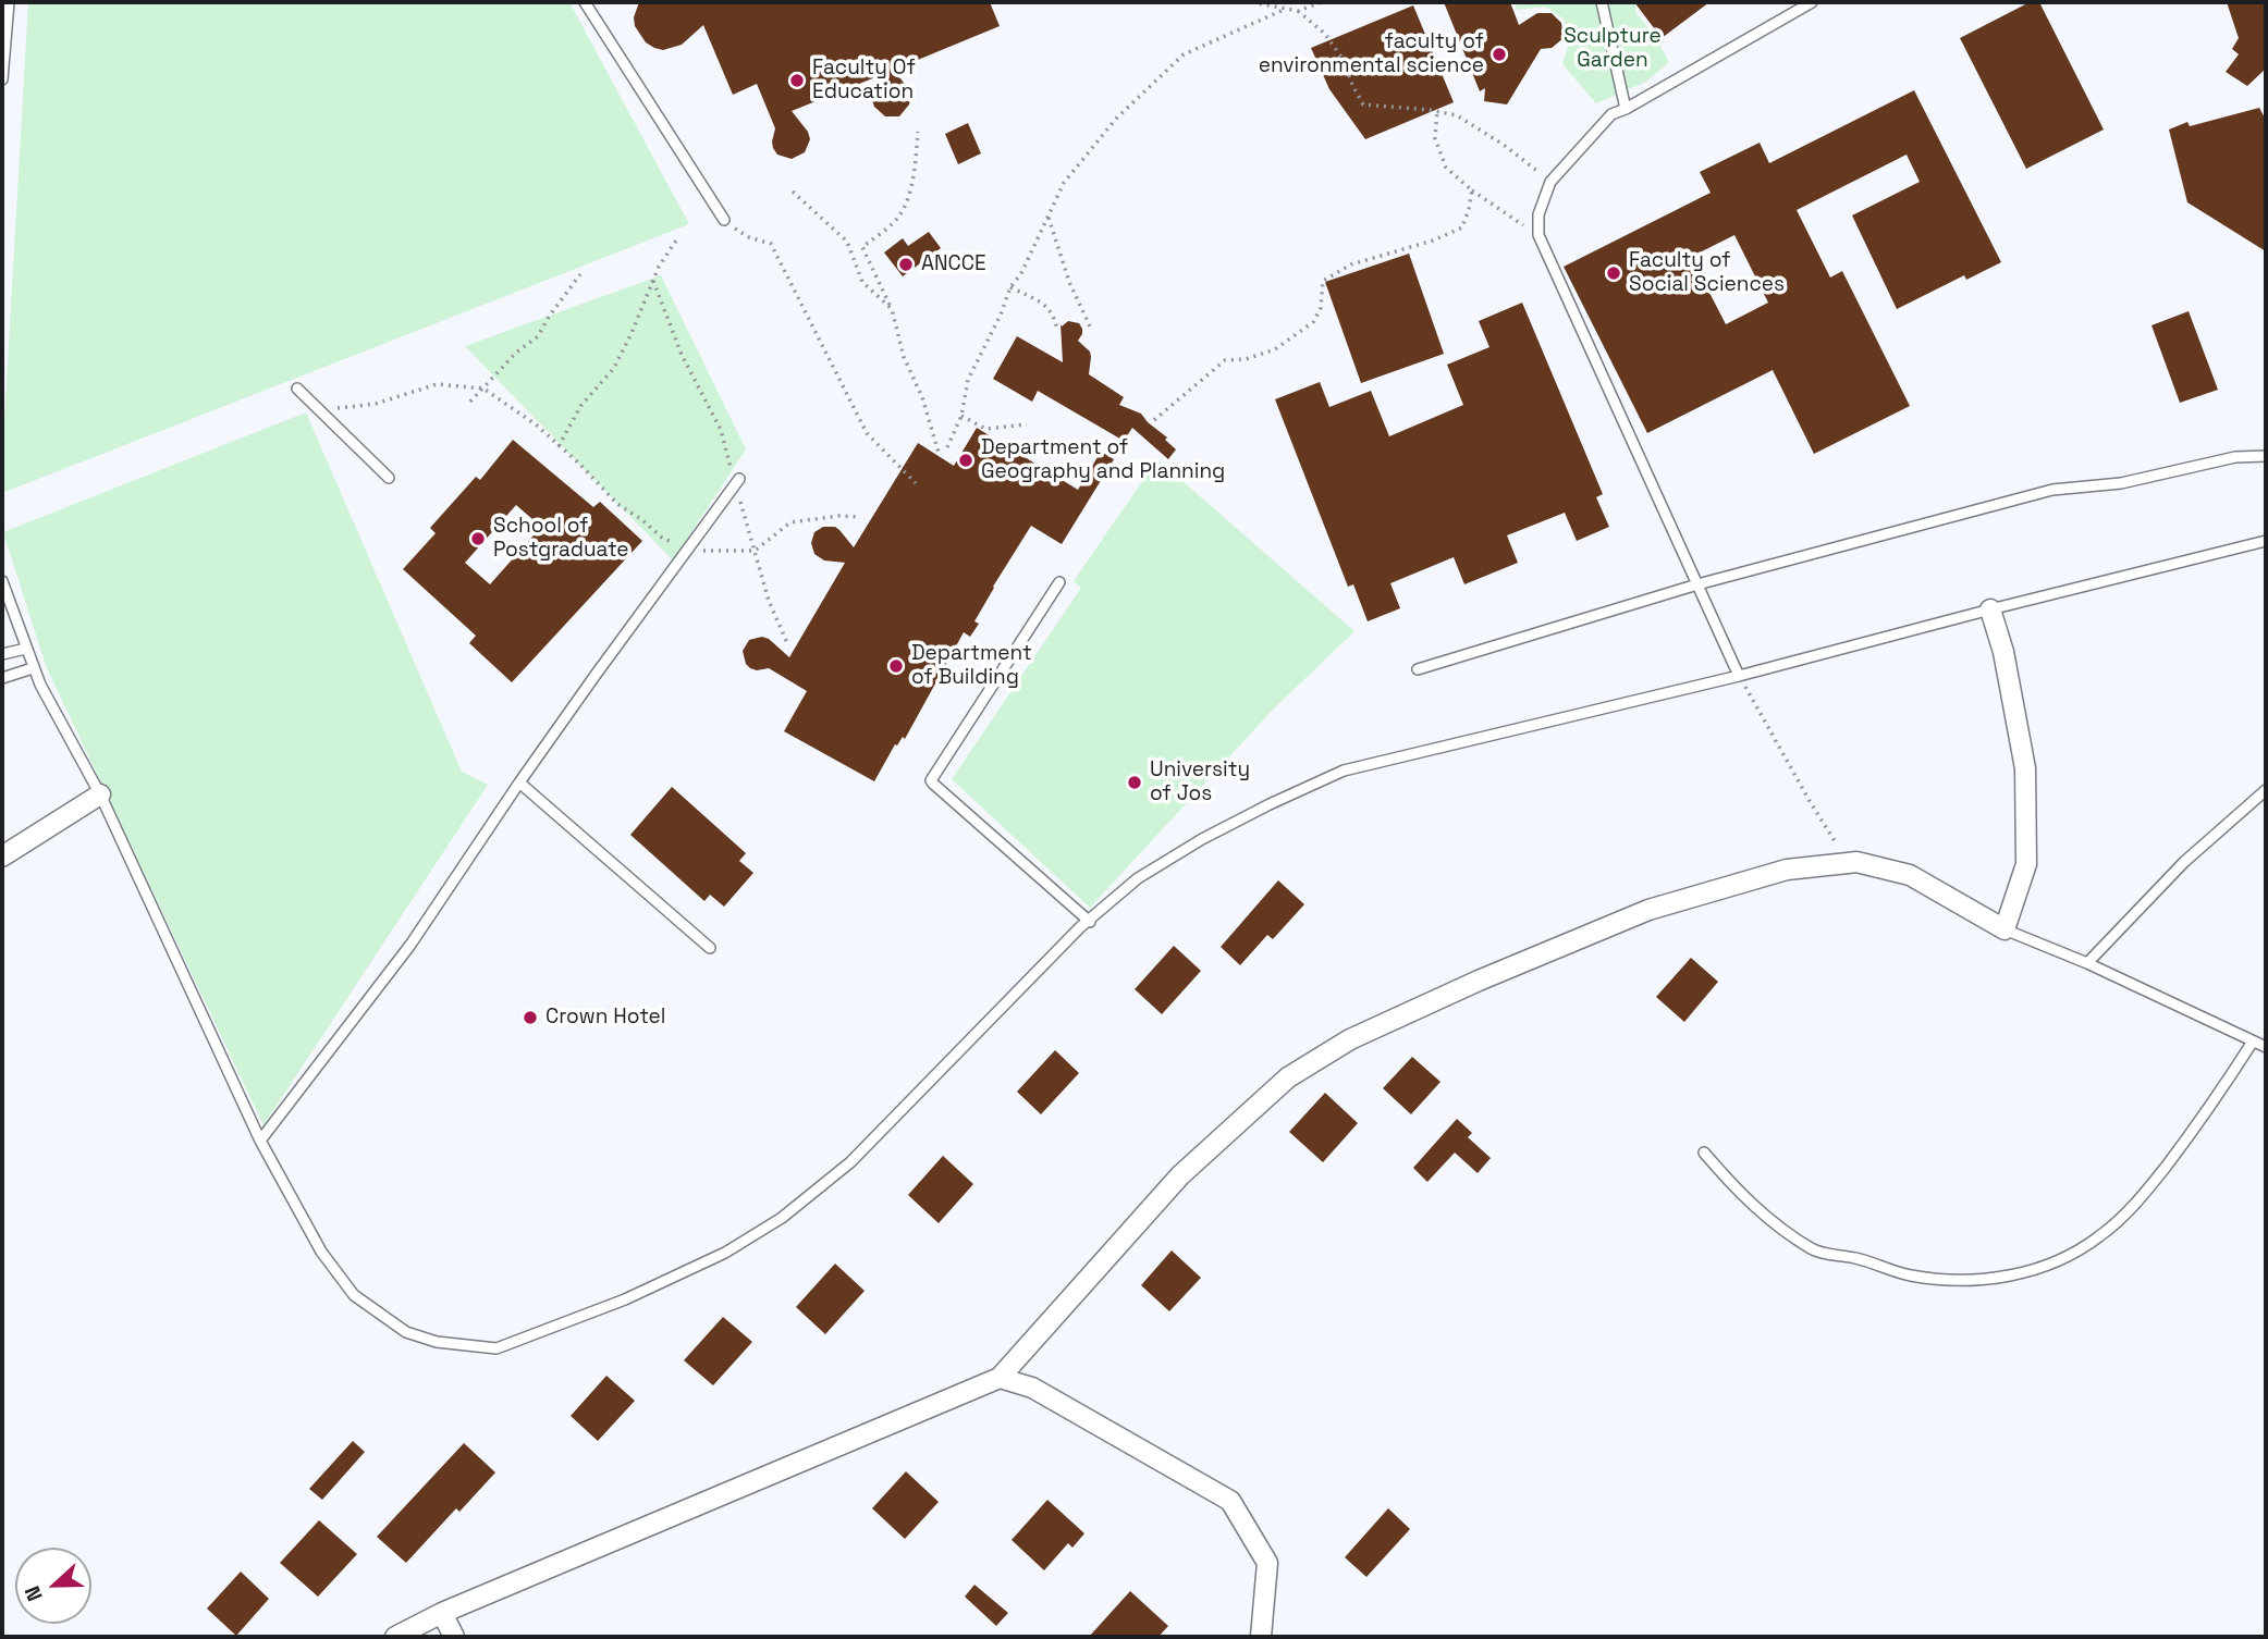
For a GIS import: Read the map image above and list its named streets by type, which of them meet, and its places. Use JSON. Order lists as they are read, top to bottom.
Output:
{
  "parks": ["Sculpture Garden"],
  "places": [
    "faculty of environmental science",
    "Faculty Of Education",
    "ANCCE",
    "Faculty of Social Sciences",
    "Department of Geography and Planning",
    "School of Postgraduate",
    "Department of Building",
    "University of Jos",
    "Crown Hotel"
  ],
  "north": "left"
}
